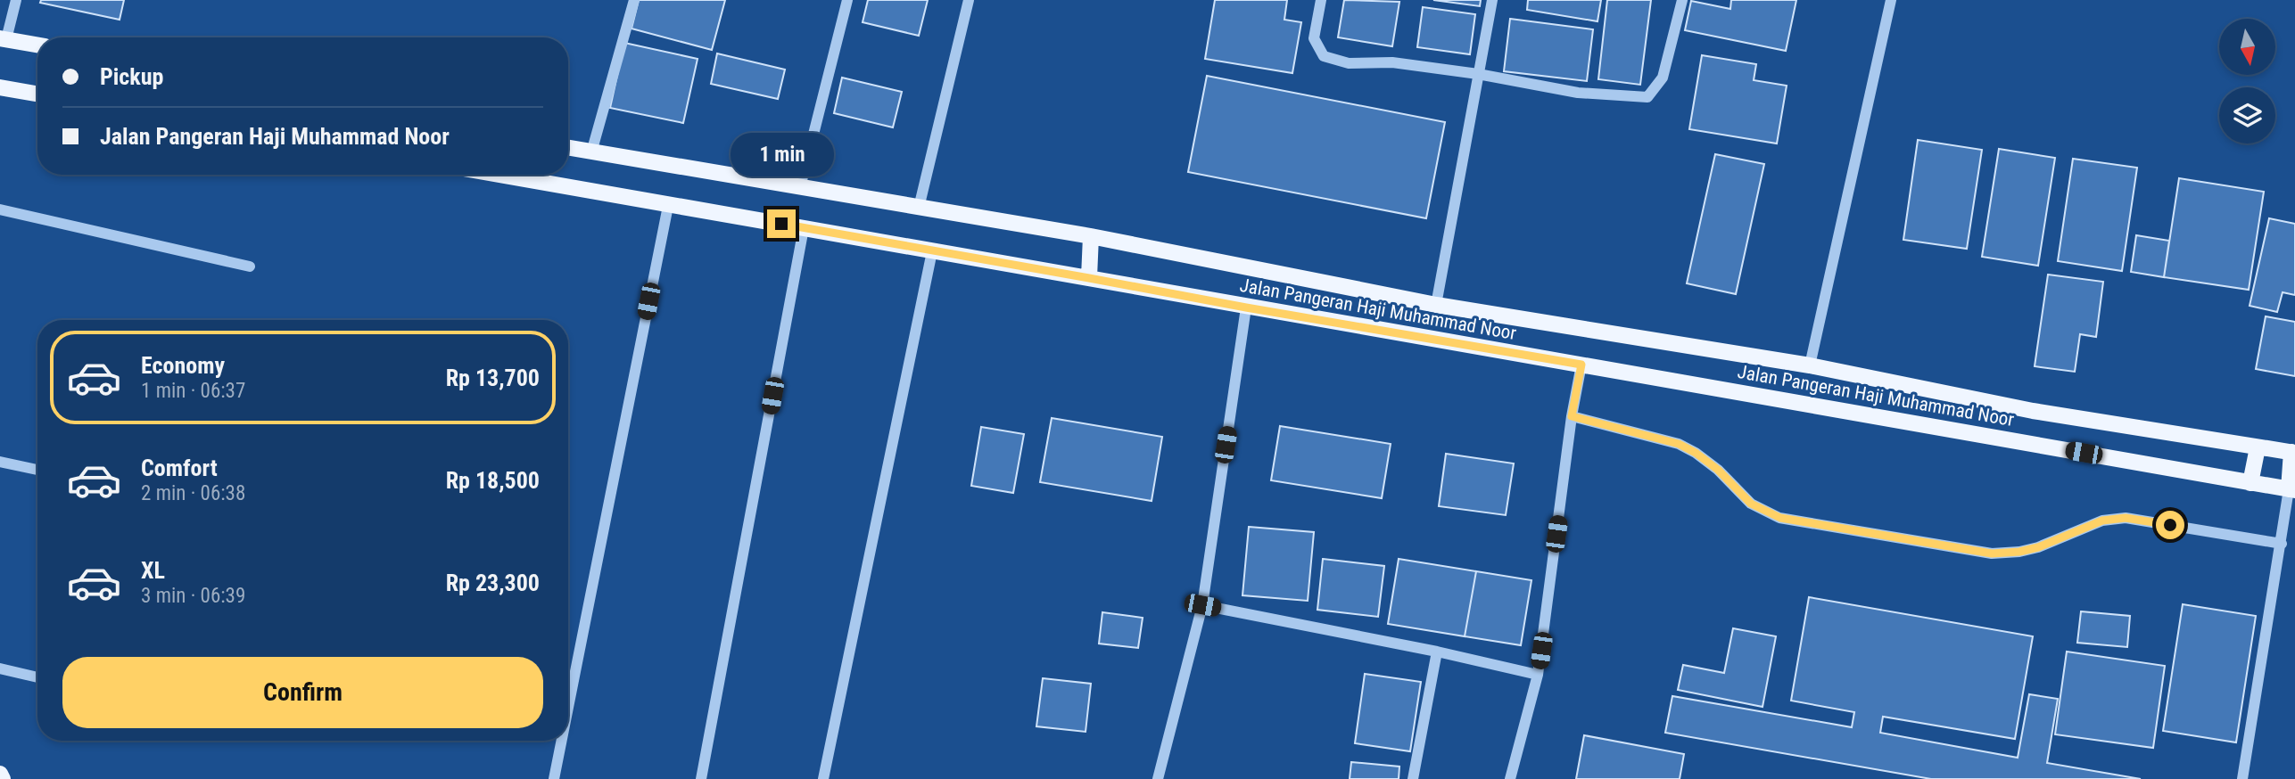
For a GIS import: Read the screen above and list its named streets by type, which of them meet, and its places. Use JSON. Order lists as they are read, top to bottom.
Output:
{
  "streets": {
    "main road": ["Jalan Pangeran Haji Muhammad Noor"]
  },
  "north": "bottom",
  "page": {
    "banner": ["Pickup", "Jalan Pangeran Haji Muhammad Noor"],
    "bubble": "1 min",
    "list": [
      {
        "name": "Economy",
        "note": "1 min · 06:37",
        "value": "Rp 13,700"
      },
      {
        "name": "Comfort",
        "note": "2 min · 06:38",
        "value": "Rp 18,500"
      },
      {
        "name": "XL",
        "note": "3 min · 06:39",
        "value": "Rp 23,300"
      }
    ],
    "buttons": "Confirm"
  }
}
